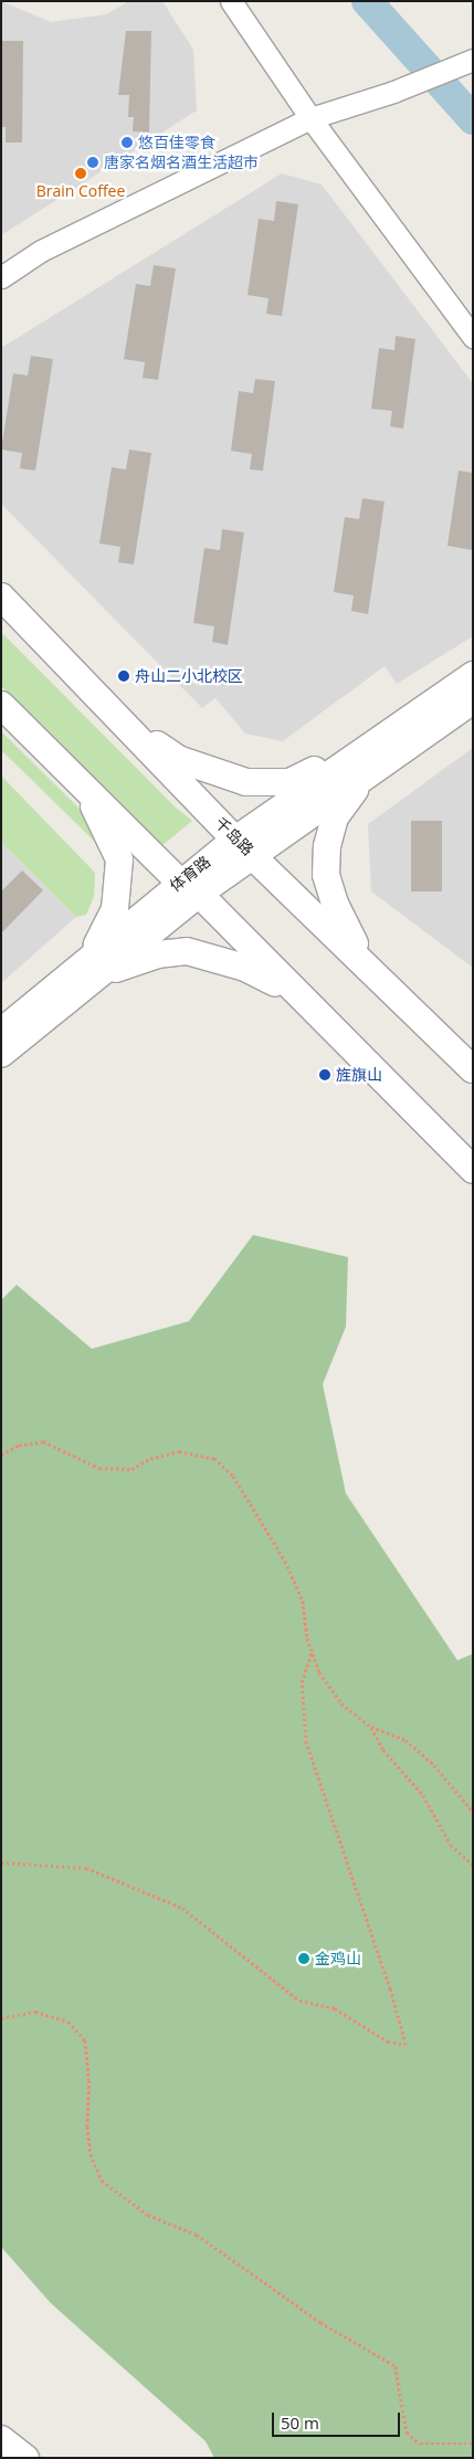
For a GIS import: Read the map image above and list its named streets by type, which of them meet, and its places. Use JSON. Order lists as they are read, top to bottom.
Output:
{
  "streets": {
    "street": ["千岛路", "体育路"]
  },
  "crossings": [
    ["千岛路", "体育路"]
  ],
  "places": [
    "悠百佳零食",
    "唐家名烟名酒生活超市",
    "Brain Coffee",
    "舟山二小北校区",
    "旌旗山",
    "金鸡山"
  ],
  "scale_bar": "50 m"
}
